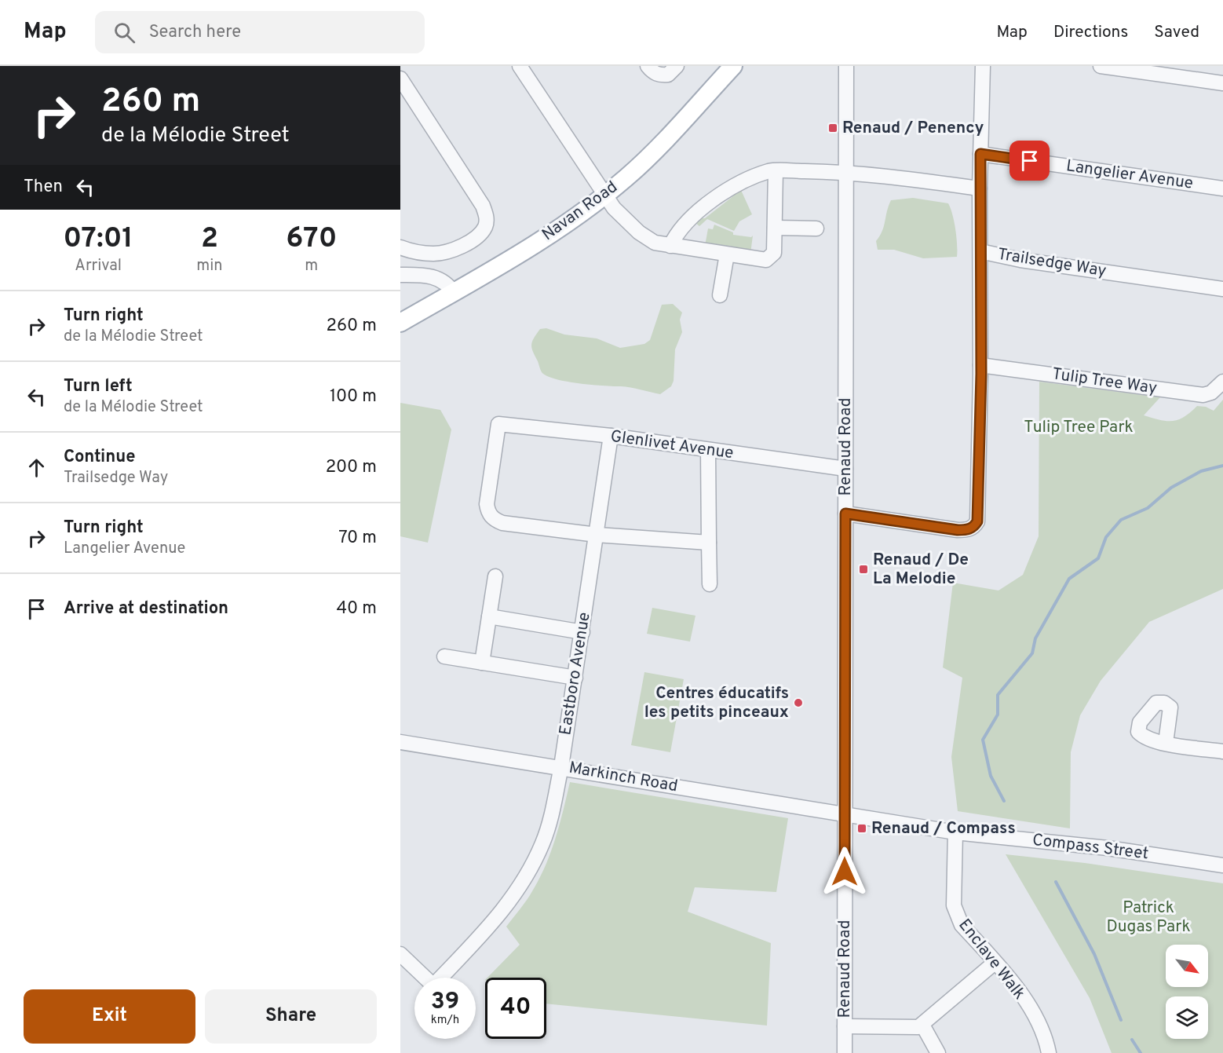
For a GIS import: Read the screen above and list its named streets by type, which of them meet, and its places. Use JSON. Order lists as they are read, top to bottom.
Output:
{
  "streets": {
    "main road": ["Navan Road"],
    "street": [
      "Langelier Avenue",
      "Trailsedge Way",
      "Tulip Tree Way",
      "Glenlivet Avenue",
      "Renaud Road",
      "Eastboro Avenue",
      "Markinch Road",
      "Compass Street",
      "Enclave Walk"
    ]
  },
  "crossings": [
    ["Langelier Avenue", "Trailsedge Way"],
    ["Glenlivet Avenue", "Renaud Road"],
    ["Glenlivet Avenue", "Eastboro Avenue"],
    ["Renaud Road", "Markinch Road"],
    ["Renaud Road", "Compass Street"],
    ["Eastboro Avenue", "Markinch Road"],
    ["Markinch Road", "Compass Street"],
    ["Compass Street", "Enclave Walk"]
  ],
  "parks": ["Tulip Tree Park", "Patrick Dugas Park"],
  "places": {
    "transit": ["Renaud / Penency", "Renaud / De La Melodie", "Renaud / Compass"],
    "other": ["Centres éducatifs les petits pinceaux"]
  },
  "north": "bottom right",
  "page": {
    "header": "Map",
    "search": "Search here",
    "nav": ["Map", "Directions", "Saved"],
    "turn": ["260 m", "de la Mélodie Street"],
    "then": "Then",
    "eta": [
      "07:01",
      "Arrival",
      "2",
      "min",
      "670",
      "m"
    ],
    "list": [
      {
        "name": "Turn right",
        "note": "de la Mélodie Street",
        "value": "260 m"
      },
      {
        "name": "Turn left",
        "note": "de la Mélodie Street",
        "value": "100 m"
      },
      {
        "name": "Continue",
        "note": "Trailsedge Way",
        "value": "200 m"
      },
      {
        "name": "Turn right",
        "note": "Langelier Avenue",
        "value": "70 m"
      },
      {
        "name": "Arrive at destination",
        "value": "40 m"
      }
    ],
    "speed": "39 km/h",
    "limit": "40",
    "buttons": ["Exit", "Share"]
  }
}
